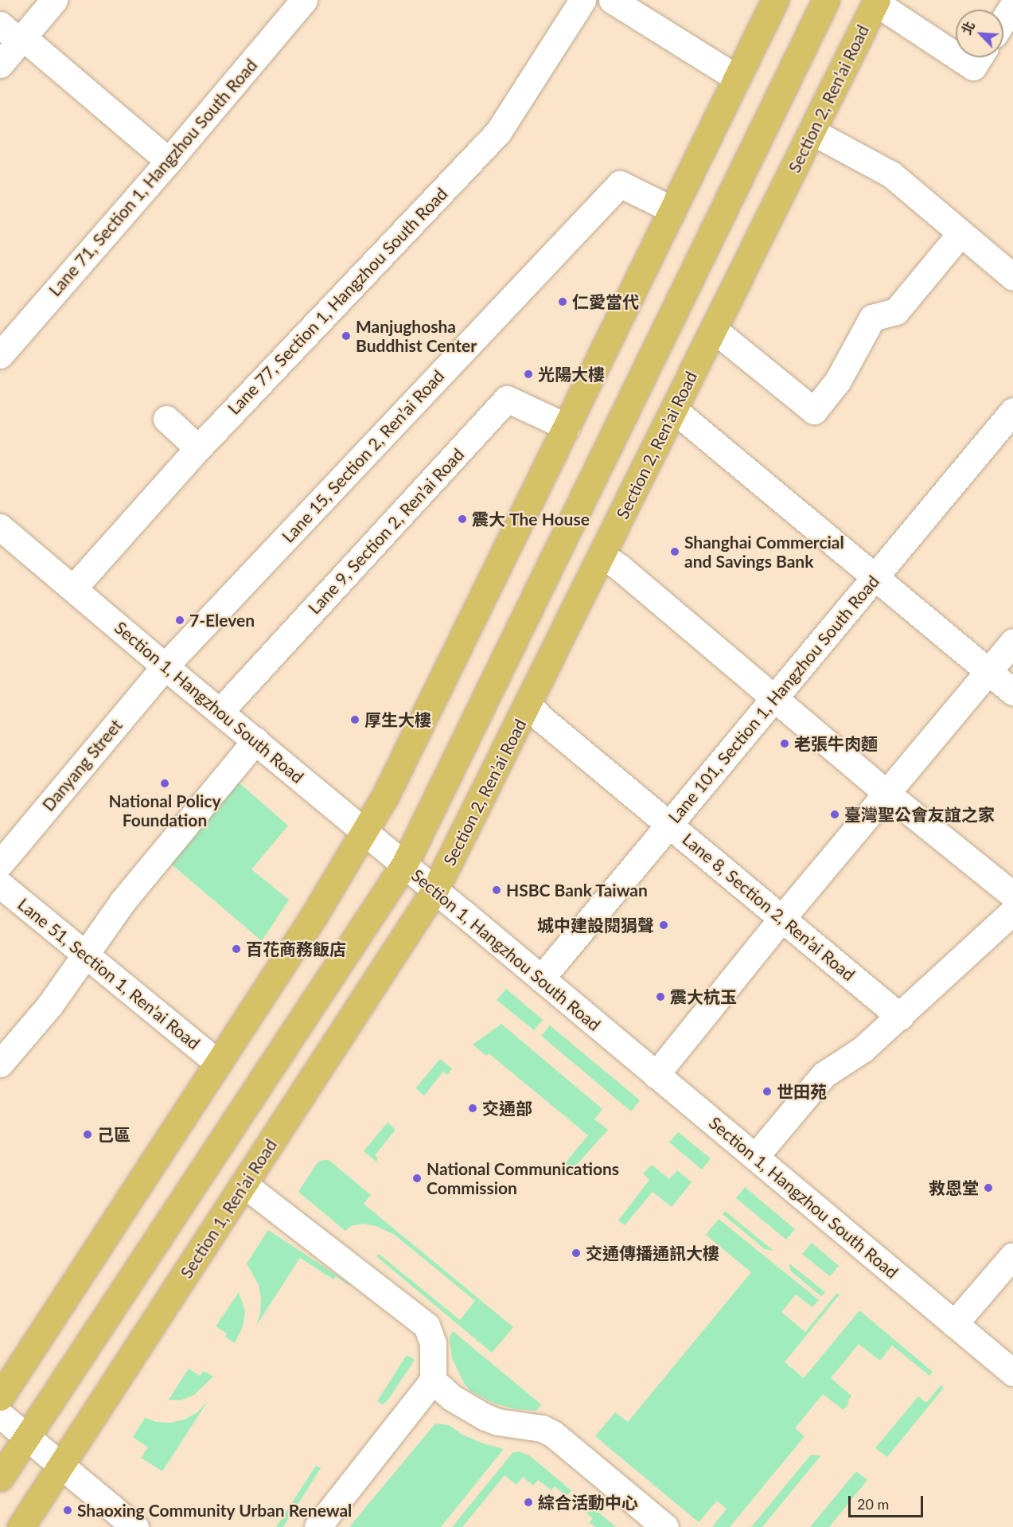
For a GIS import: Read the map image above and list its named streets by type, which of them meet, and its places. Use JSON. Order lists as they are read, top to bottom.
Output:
{
  "streets": {
    "main road": ["Section 2, Ren’ai Road", "Section 1, Ren’ai Road"],
    "street": [
      "Lane 71, Section 1, Hangzhou South Road",
      "Lane 77, Section 1, Hangzhou South Road",
      "Lane 15, Section 2, Ren’ai Road",
      "Lane 9, Section 2, Ren’ai Road",
      "Lane 101, Section 1, Hangzhou South Road",
      "Section 1, Hangzhou South Road",
      "Danyang Street",
      "Lane 8, Section 2, Ren’ai Road",
      "Lane 51, Section 1, Ren’ai Road"
    ]
  },
  "crossings": [
    ["Section 2, Ren’ai Road", "Section 1, Hangzhou South Road"],
    ["Section 2, Ren’ai Road", "Lane 8, Section 2, Ren’ai Road"],
    ["Section 2, Ren’ai Road", "Section 1, Ren’ai Road"],
    ["Lane 77, Section 1, Hangzhou South Road", "Section 1, Hangzhou South Road"],
    ["Lane 15, Section 2, Ren’ai Road", "Section 1, Hangzhou South Road"],
    ["Lane 15, Section 2, Ren’ai Road", "Danyang Street"],
    ["Lane 9, Section 2, Ren’ai Road", "Section 1, Hangzhou South Road"],
    ["Lane 101, Section 1, Hangzhou South Road", "Section 1, Hangzhou South Road"],
    ["Lane 101, Section 1, Hangzhou South Road", "Lane 8, Section 2, Ren’ai Road"],
    ["Section 1, Hangzhou South Road", "Danyang Street"],
    ["Section 1, Hangzhou South Road", "Section 1, Ren’ai Road"]
  ],
  "places": [
    "仁愛當代",
    "Manjughosha Buddhist Center",
    "光陽大樓",
    "震大 The House",
    "Shanghai Commercial and Savings Bank",
    "7-Eleven",
    "厚生大樓",
    "老張牛肉麵",
    "National Policy Foundation",
    "臺灣聖公會友誼之家",
    "HSBC Bank Taiwan",
    "城中建設閱狷聲",
    "百花商務飯店",
    "震大杭玉",
    "世田苑",
    "交通部",
    "己區",
    "National Communications Commission",
    "救恩堂",
    "交通傳播通訊大樓",
    "綜合活動中心",
    "Shaoxing Community Urban Renewal"
  ],
  "scale_bar": "20 m",
  "north": "top left"
}
